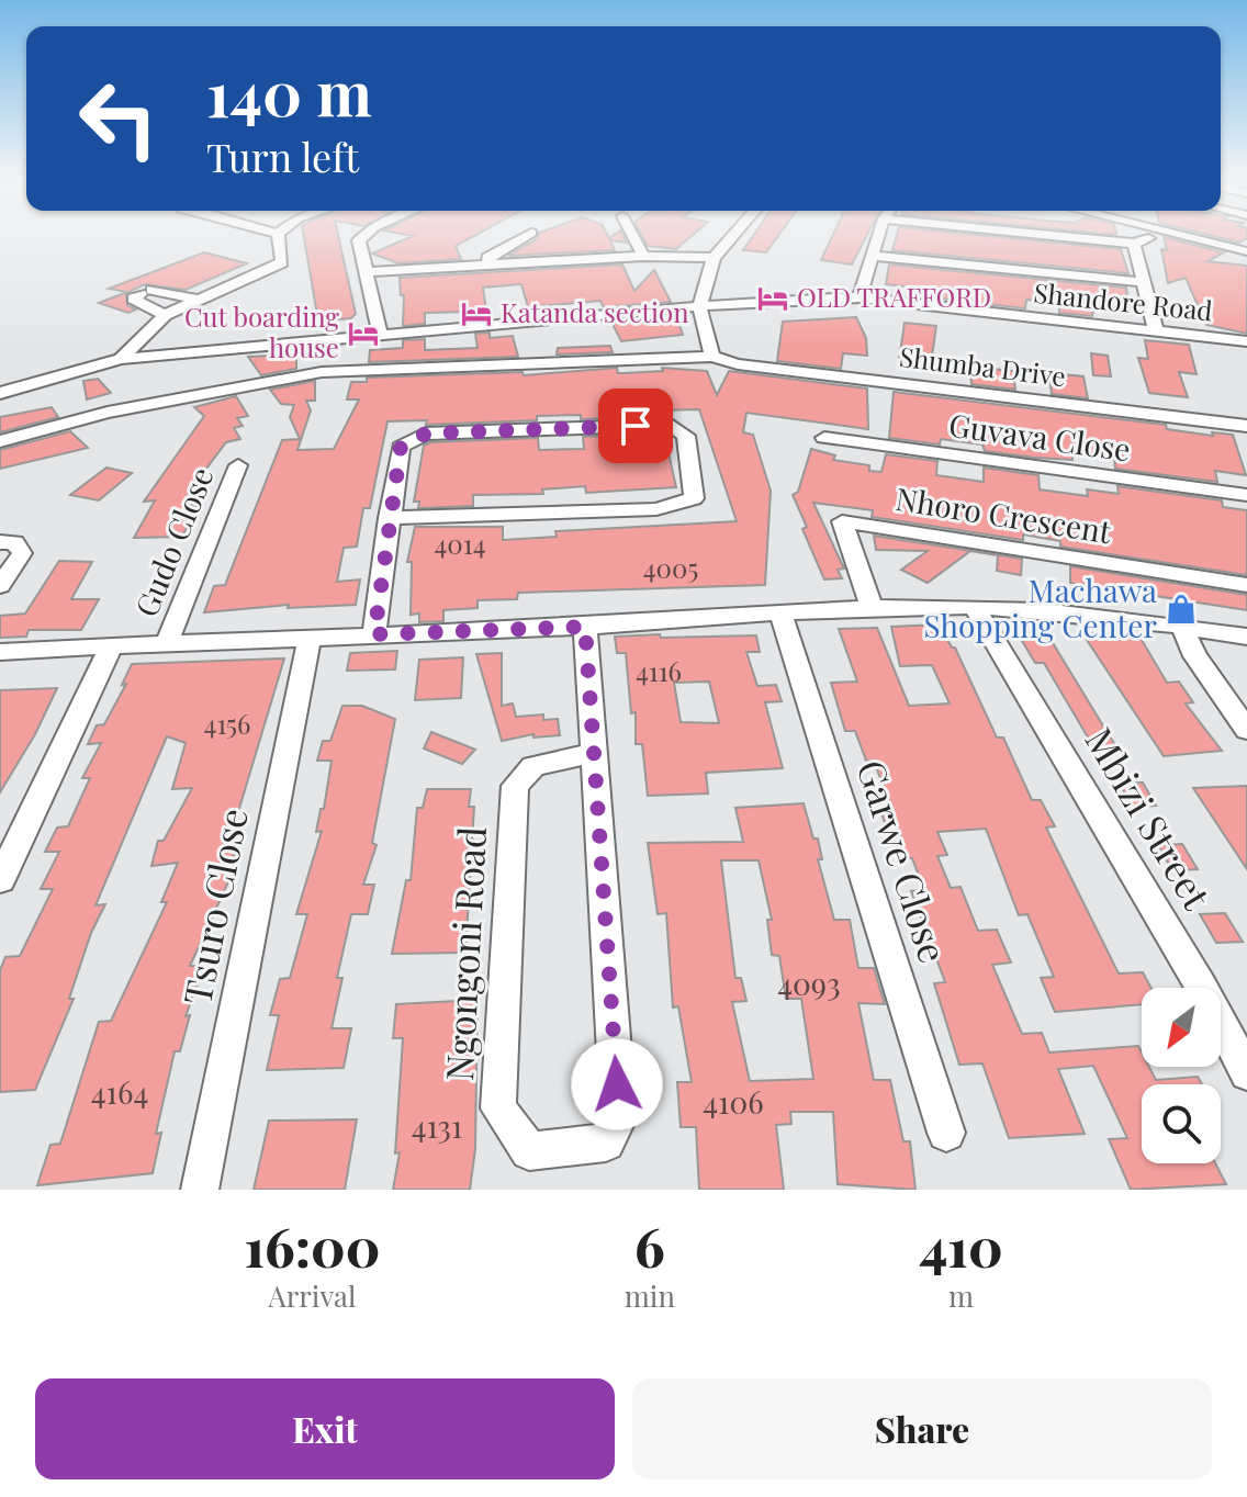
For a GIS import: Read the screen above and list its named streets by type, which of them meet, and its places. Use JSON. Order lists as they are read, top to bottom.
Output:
{
  "streets": {
    "street": [
      "Shandore Road",
      "Shumba Drive",
      "Guvava Close",
      "Nhoro Crescent",
      "Gudo Close",
      "Mbizi Street",
      "Garwe Close",
      "Tsuro Close",
      "Ngongoni Road"
    ]
  },
  "places": {
    "hotel": ["OLD TRAFFORD", "Katanda section", "Cut boarding house"],
    "shop": ["Machawa Shopping Center"]
  },
  "house_numbers": [
    "4014",
    "4005",
    "4116",
    "4156",
    "4093",
    "4164",
    "4106",
    "4131"
  ],
  "north": "bottom left",
  "page": {
    "turn": ["140 m", "Turn left"],
    "eta": [
      "16:00",
      "Arrival",
      "6",
      "min",
      "410",
      "m"
    ],
    "buttons": ["Exit", "Share"]
  }
}
